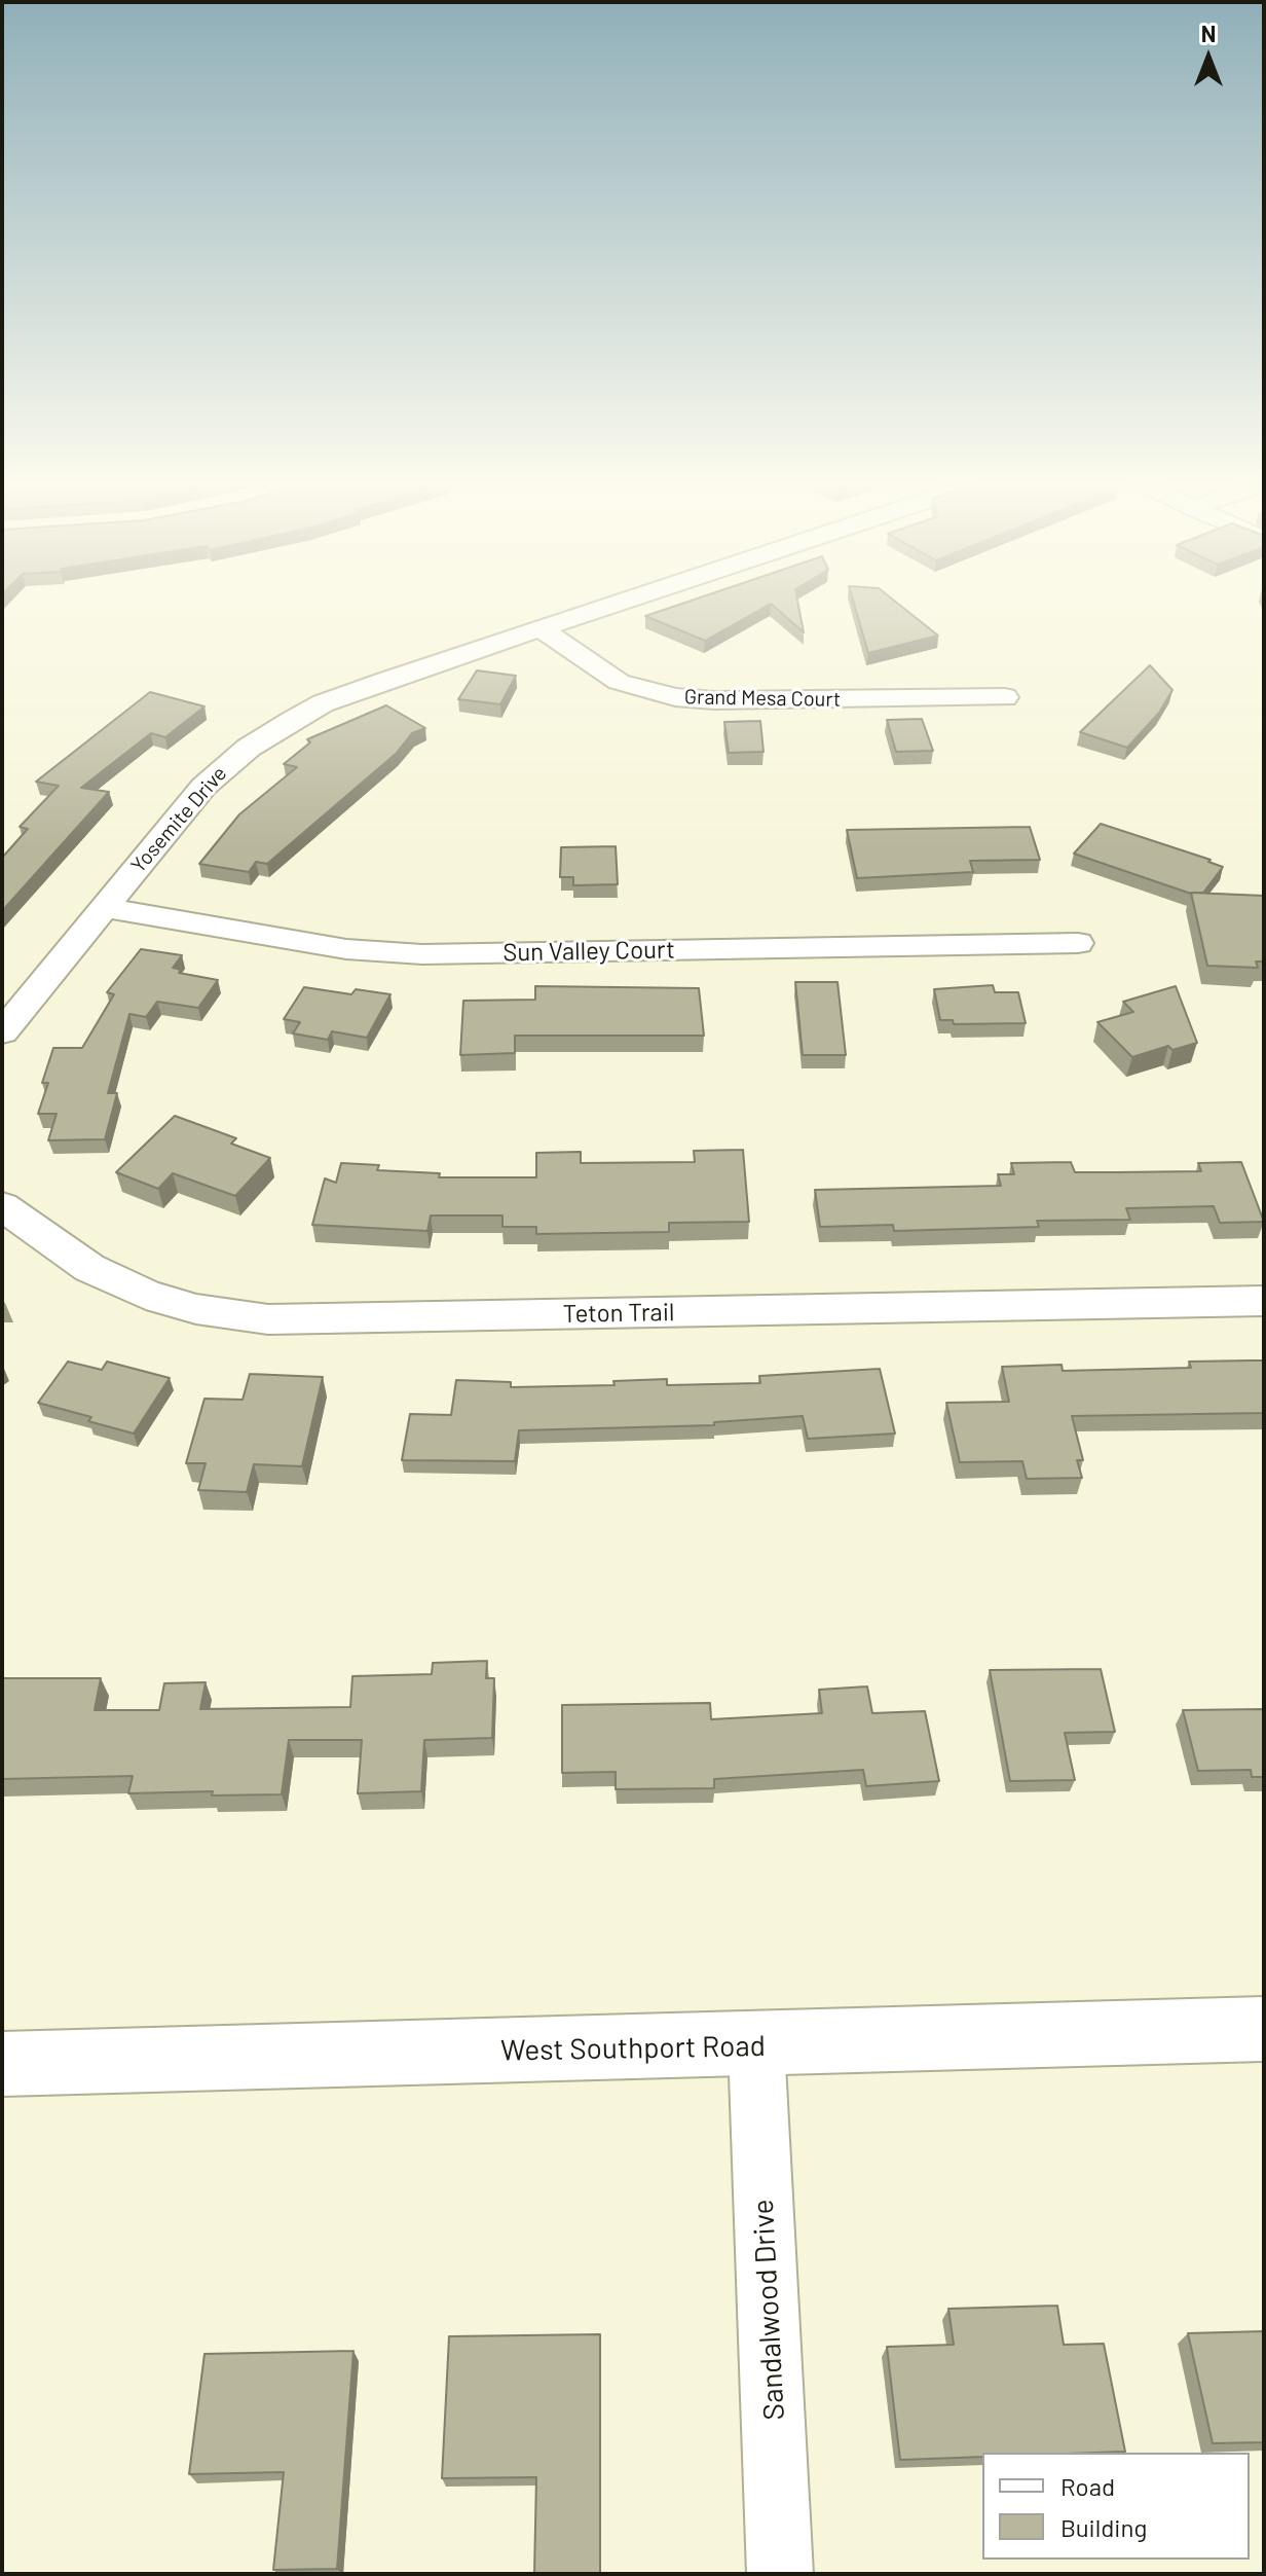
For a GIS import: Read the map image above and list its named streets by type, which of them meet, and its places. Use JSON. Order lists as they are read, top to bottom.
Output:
{
  "streets": {
    "main road": ["West Southport Road"],
    "street": [
      "Grand Mesa Court",
      "Yosemite Drive",
      "Sun Valley Court",
      "Teton Trail",
      "Sandalwood Drive"
    ]
  },
  "crossings": [
    ["Grand Mesa Court", "Yosemite Drive"],
    ["Yosemite Drive", "Sun Valley Court"],
    ["West Southport Road", "Sandalwood Drive"]
  ],
  "legend": ["Road", "Building"],
  "north": "top"
}
